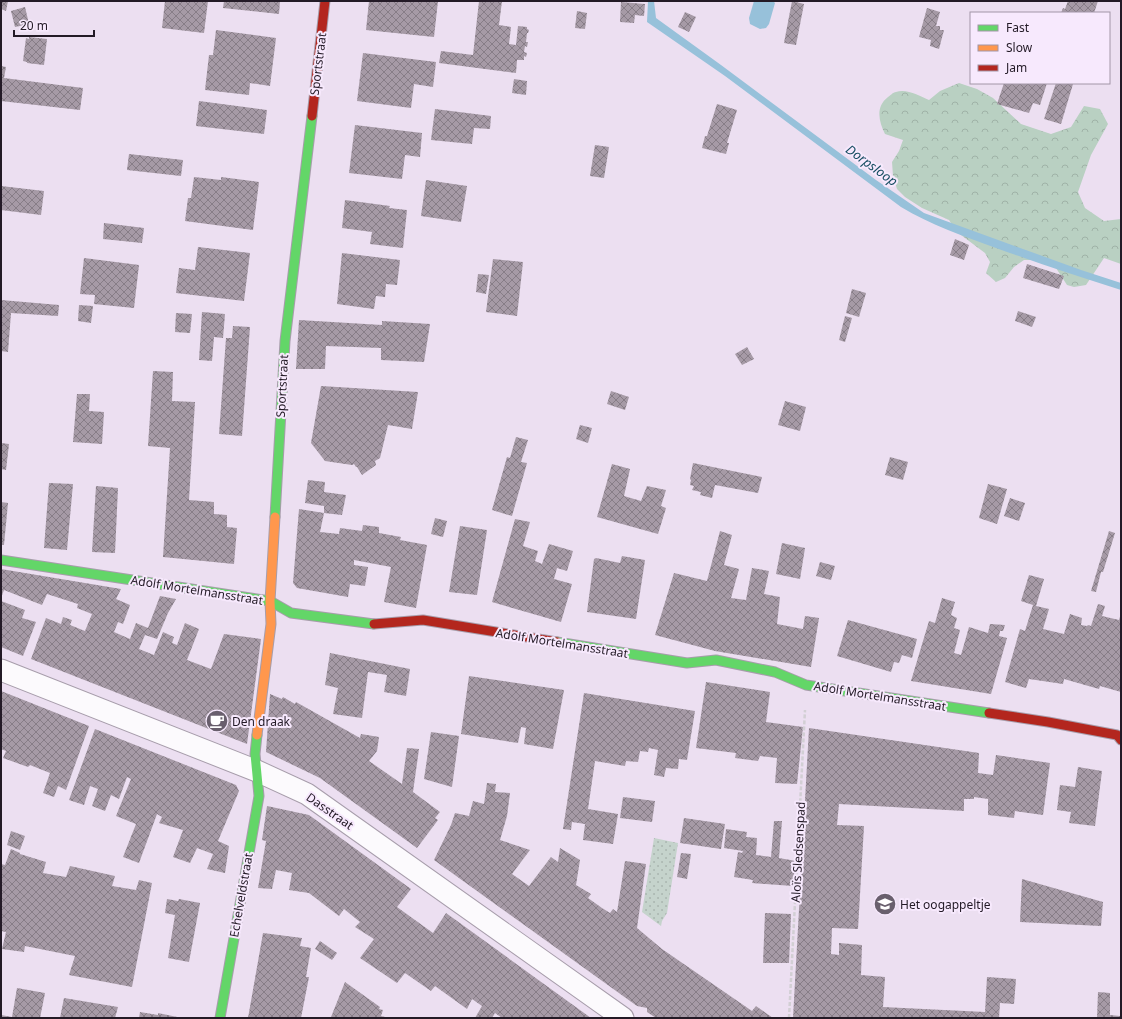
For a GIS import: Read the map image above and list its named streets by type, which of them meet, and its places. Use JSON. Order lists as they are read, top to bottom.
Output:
{
  "streets": {
    "street": [
      "Sportstraat",
      "Adolf Mortelmansstraat",
      "Dasstraat",
      "Echelveldstraat"
    ],
    "path": ["Aloïs Sledsenspad"]
  },
  "crossings": [
    ["Sportstraat", "Adolf Mortelmansstraat"],
    ["Sportstraat", "Dasstraat"],
    ["Sportstraat", "Echelveldstraat"],
    ["Adolf Mortelmansstraat", "Aloïs Sledsenspad"],
    ["Dasstraat", "Echelveldstraat"]
  ],
  "water": ["Dorpsloop"],
  "places": {
    "cafe": ["Den draak"],
    "school or university": ["Het oogappeltje"]
  },
  "legend": ["Fast", "Slow", "Jam"],
  "scale_bar": "20 m"
}
